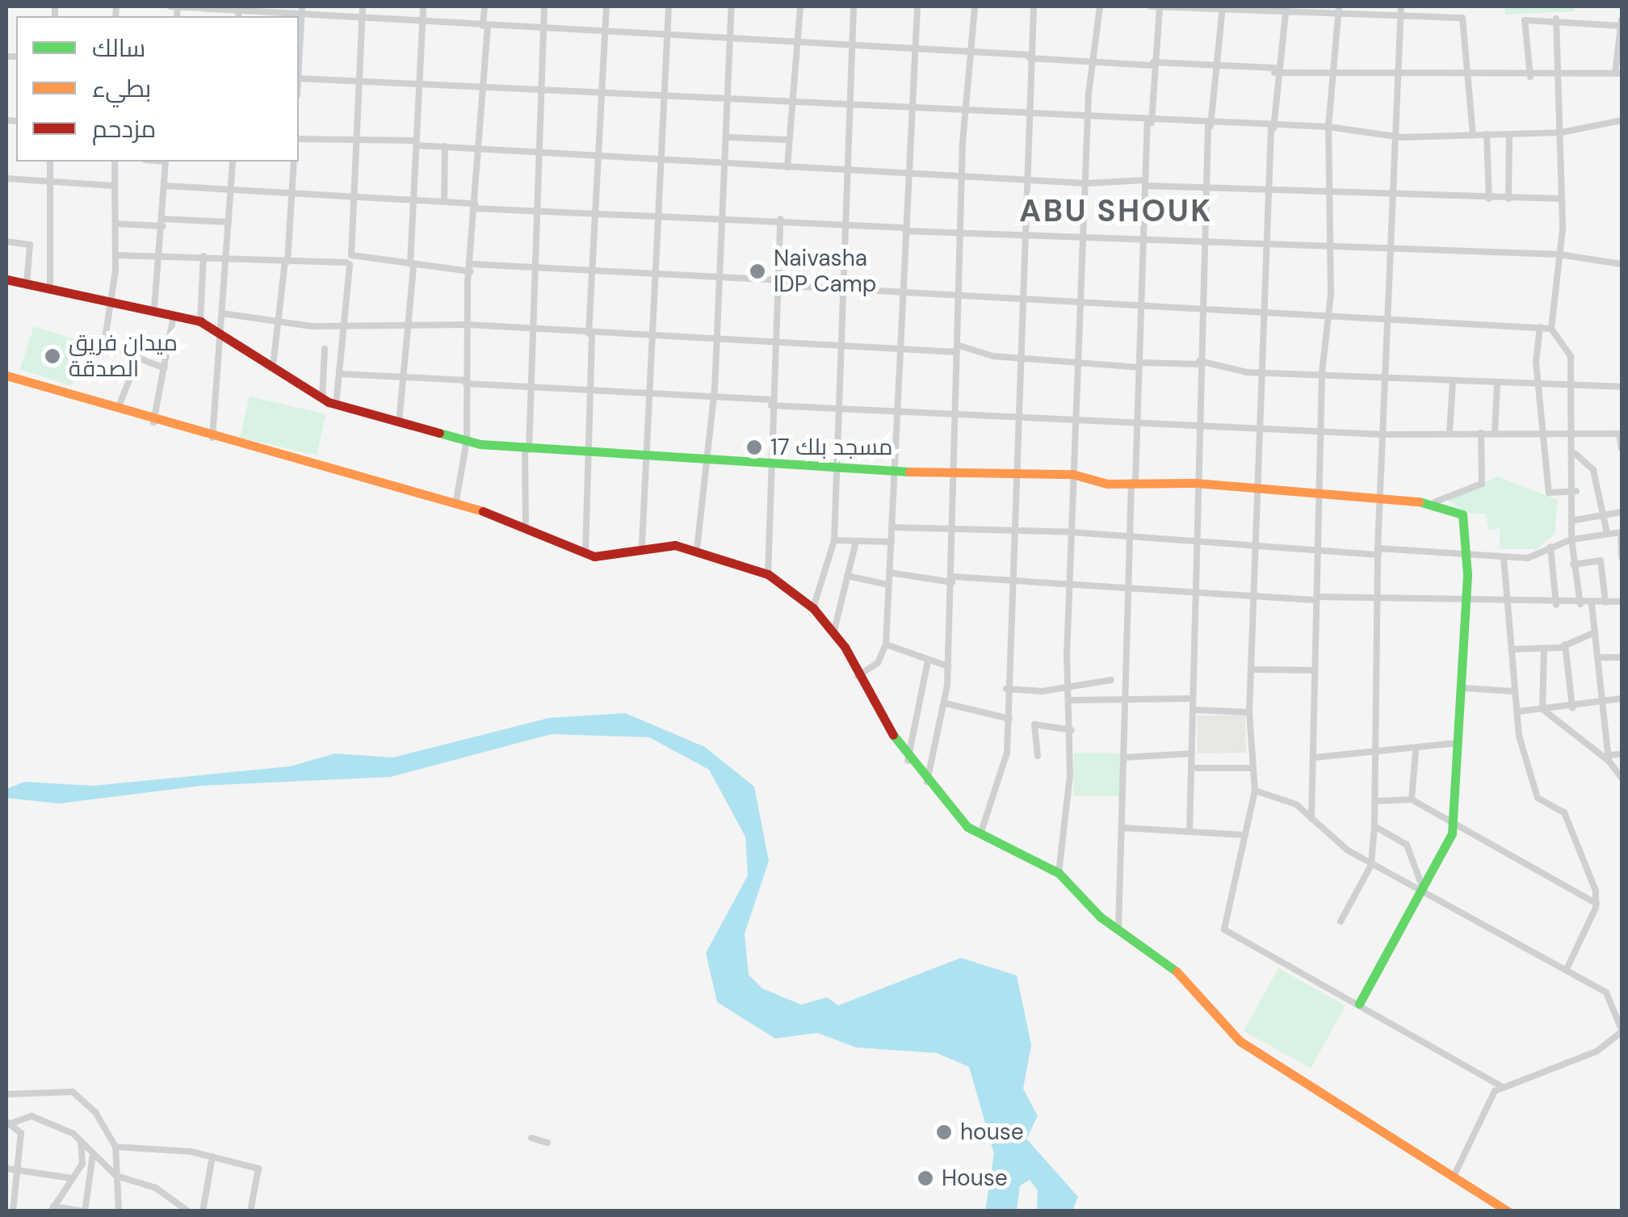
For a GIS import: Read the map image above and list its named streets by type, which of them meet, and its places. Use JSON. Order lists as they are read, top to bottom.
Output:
{
  "districts": ["ABU SHOUK"],
  "places": [
    "Naivasha IDP Camp",
    "ميدان فريق الصدقة",
    "مسجد بلك 17",
    "house",
    "House"
  ],
  "legend": ["سالك", "بطيء", "مزدحم"]
}
